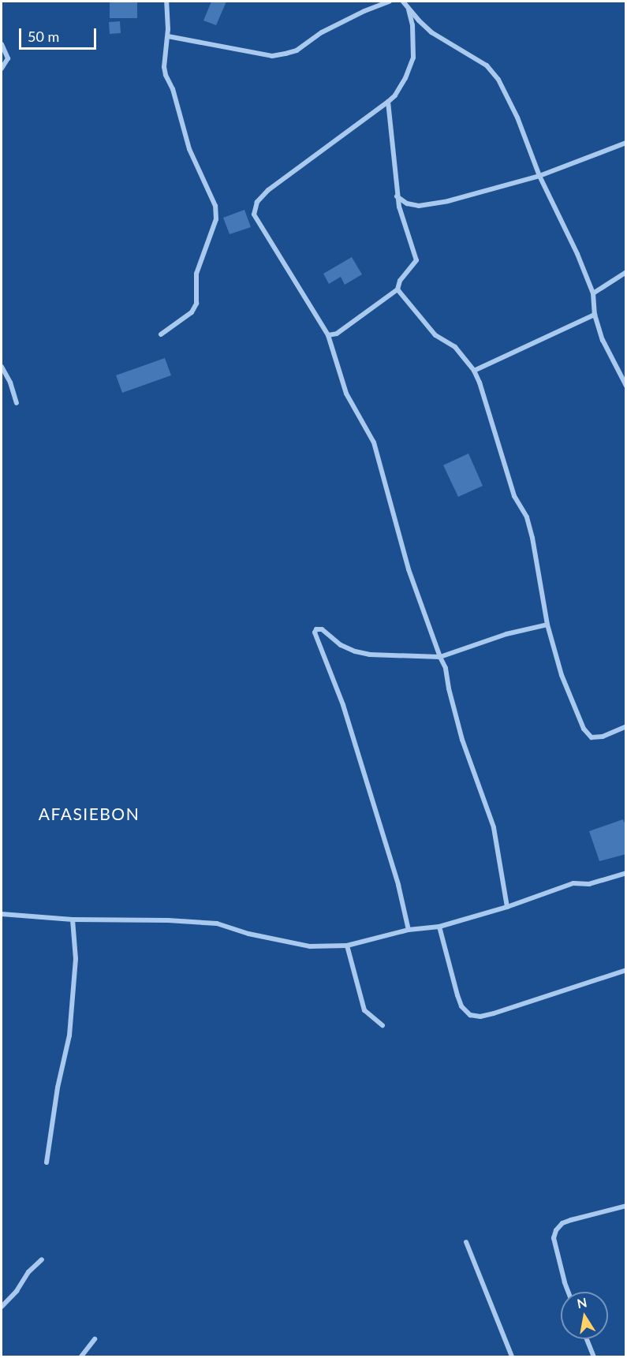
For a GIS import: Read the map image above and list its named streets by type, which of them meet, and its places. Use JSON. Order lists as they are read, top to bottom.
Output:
{
  "districts": ["AFASIEBON"],
  "scale_bar": "50 m",
  "north": "top"
}
